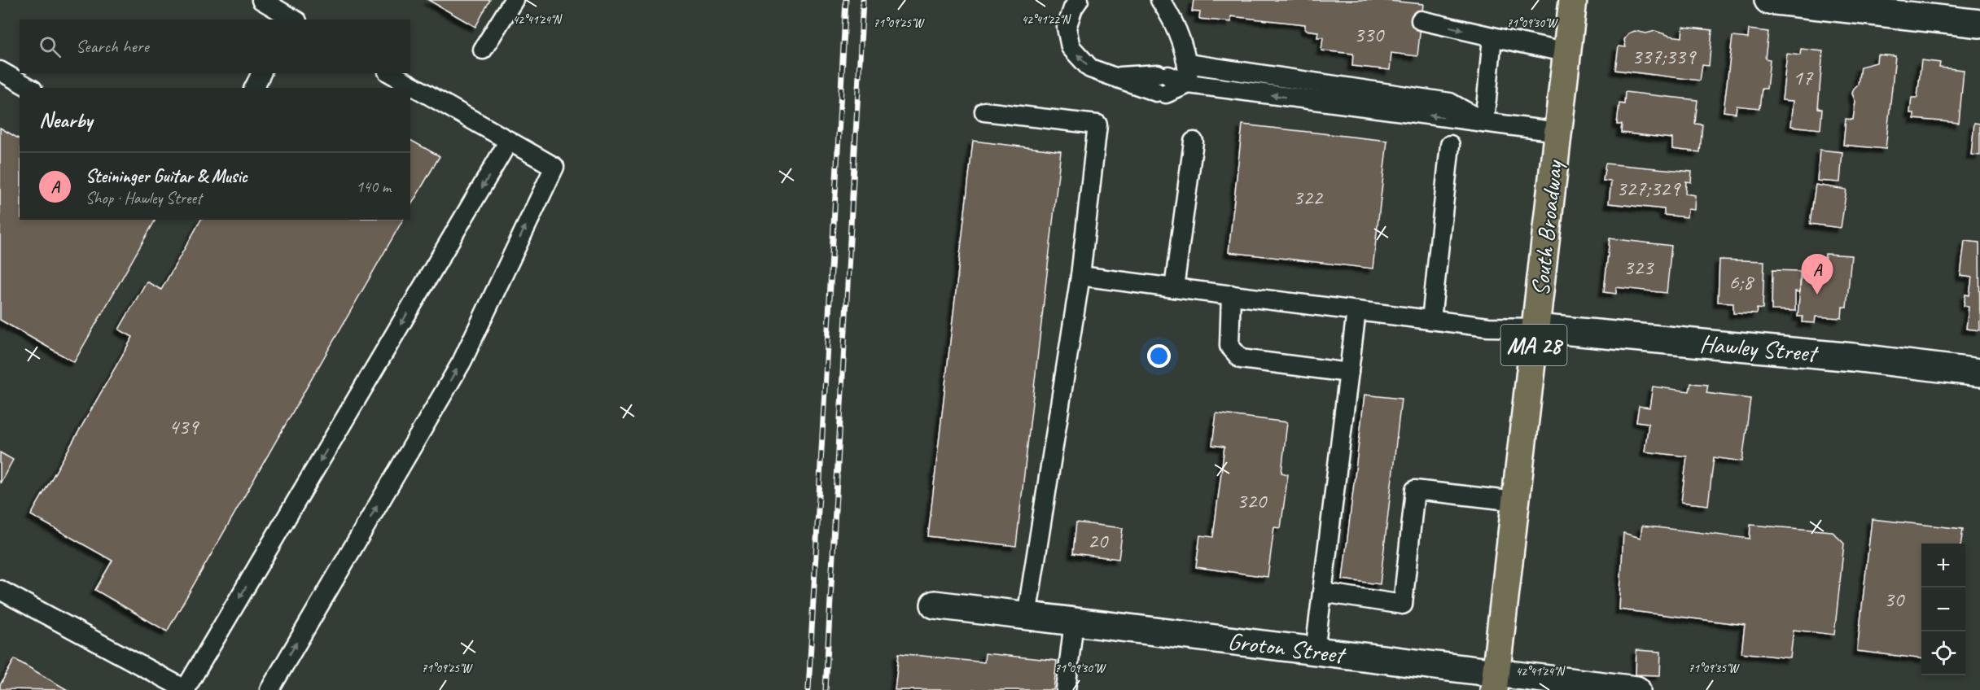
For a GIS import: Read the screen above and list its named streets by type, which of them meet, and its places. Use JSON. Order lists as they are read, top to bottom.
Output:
{
  "streets": {
    "main road": ["South Broadway", "MA 28"],
    "street": ["Hawley Street", "Groton Street"]
  },
  "crossings": [
    ["South Broadway", "Hawley Street"],
    ["South Broadway", "Groton Street"]
  ],
  "house_numbers": [
    "330",
    "337;339",
    "17",
    "327;329",
    "322",
    "323",
    "6;8",
    "439",
    "320",
    "20",
    "30"
  ],
  "page": {
    "search": "Search here",
    "heading": "Nearby",
    "list": [
      {
        "mark": "A",
        "name": "Steininger Guitar & Music",
        "note": "Shop · Hawley Street",
        "value": "140 m"
      }
    ],
    "pins": "A",
    "map_buttons": ["+", "−"]
  },
  "coordinates": [
    "42°41'24\"N",
    "42°41'22\"N",
    "71°09'25\"W",
    "71°09'30\"W",
    "71°09'35\"W"
  ]
}
